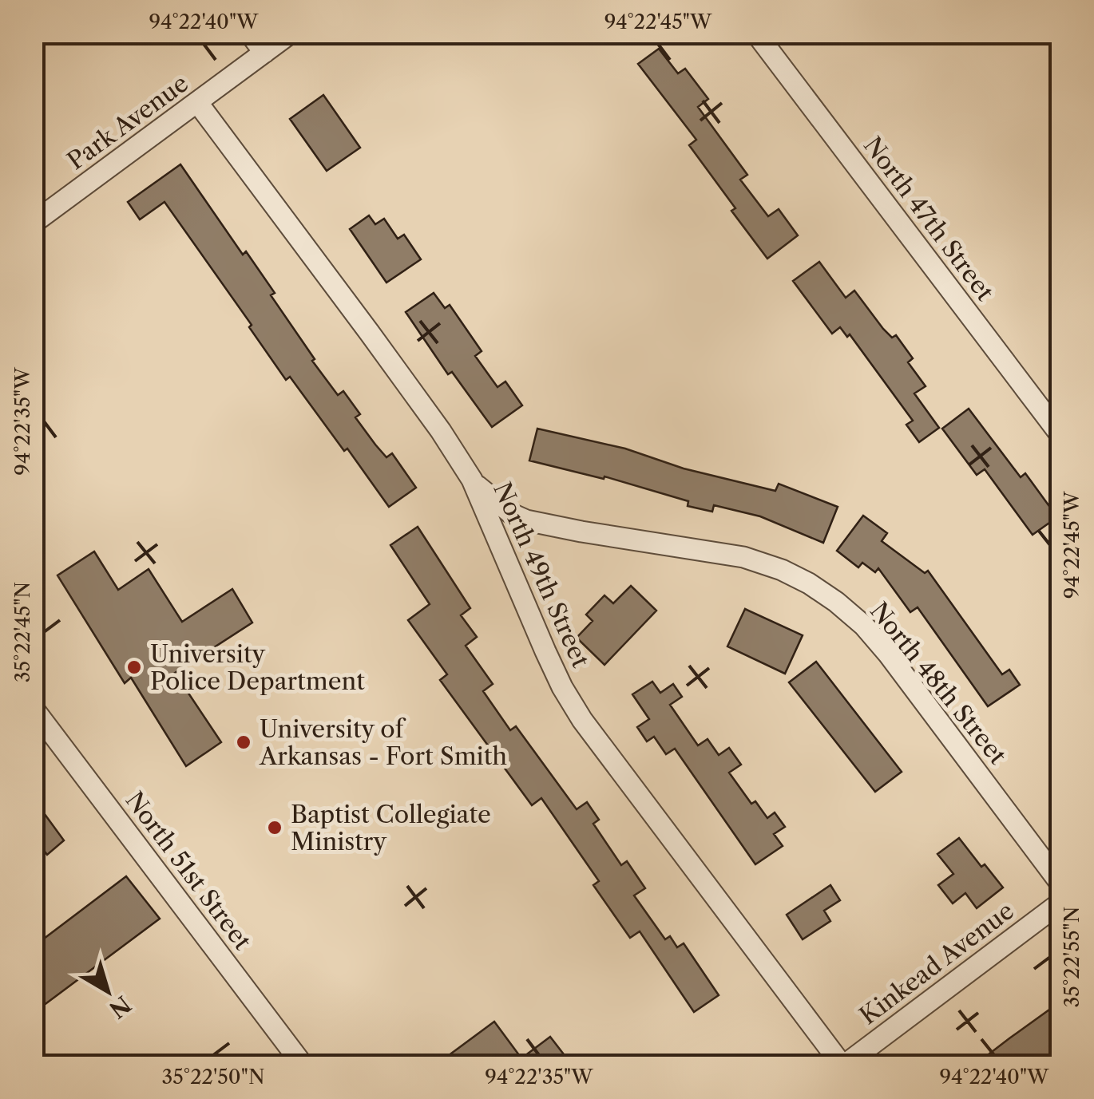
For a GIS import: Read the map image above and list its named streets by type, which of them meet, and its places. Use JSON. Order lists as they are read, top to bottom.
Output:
{
  "streets": {
    "street": [
      "Park Avenue",
      "North 47th Street",
      "North 49th Street",
      "North 48th Street",
      "North 51st Street",
      "Kinkead Avenue"
    ]
  },
  "crossings": [
    ["Park Avenue", "North 49th Street"],
    ["North 49th Street", "North 48th Street"],
    ["North 49th Street", "Kinkead Avenue"]
  ],
  "places": ["University Police Department", "University of Arkansas - Fort Smith", "Baptist Collegiate Ministry"],
  "north": "bottom right",
  "coordinates": [
    "94°22'40\"W",
    "94°22'45\"W",
    "94°22'35\"W",
    "35°22'45\"N",
    "35°22'55\"N",
    "35°22'50\"N"
  ]
}
